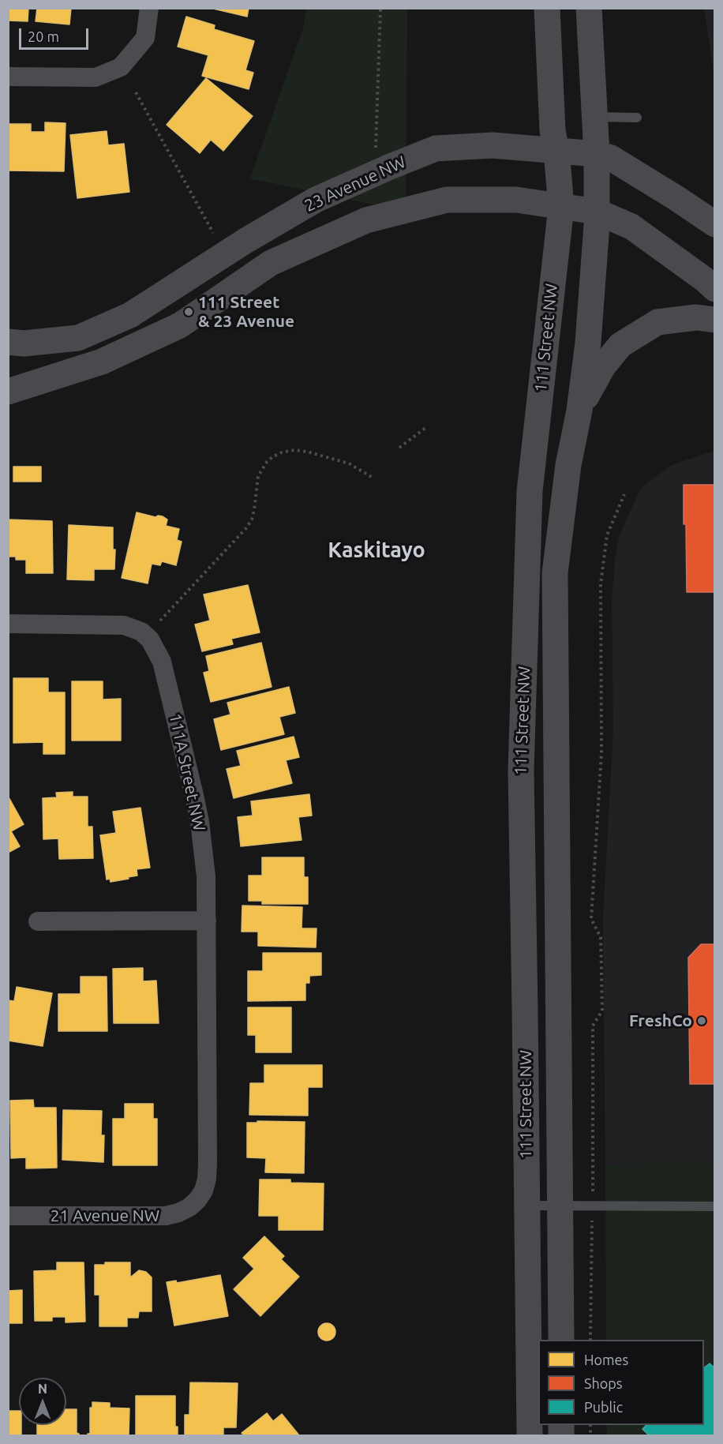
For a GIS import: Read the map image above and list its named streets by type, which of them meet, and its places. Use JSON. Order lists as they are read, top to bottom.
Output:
{
  "streets": {
    "main road": ["23 Avenue NW", "111 Street NW"],
    "street": ["111A Street NW", "21 Avenue NW"]
  },
  "crossings": [
    ["23 Avenue NW", "111 Street NW"],
    ["111A Street NW", "21 Avenue NW"]
  ],
  "districts": ["Kaskitayo"],
  "places": ["111 Street & 23 Avenue", "FreshCo"],
  "legend": ["Homes", "Shops", "Public"],
  "scale_bar": "20 m",
  "north": "top"
}
